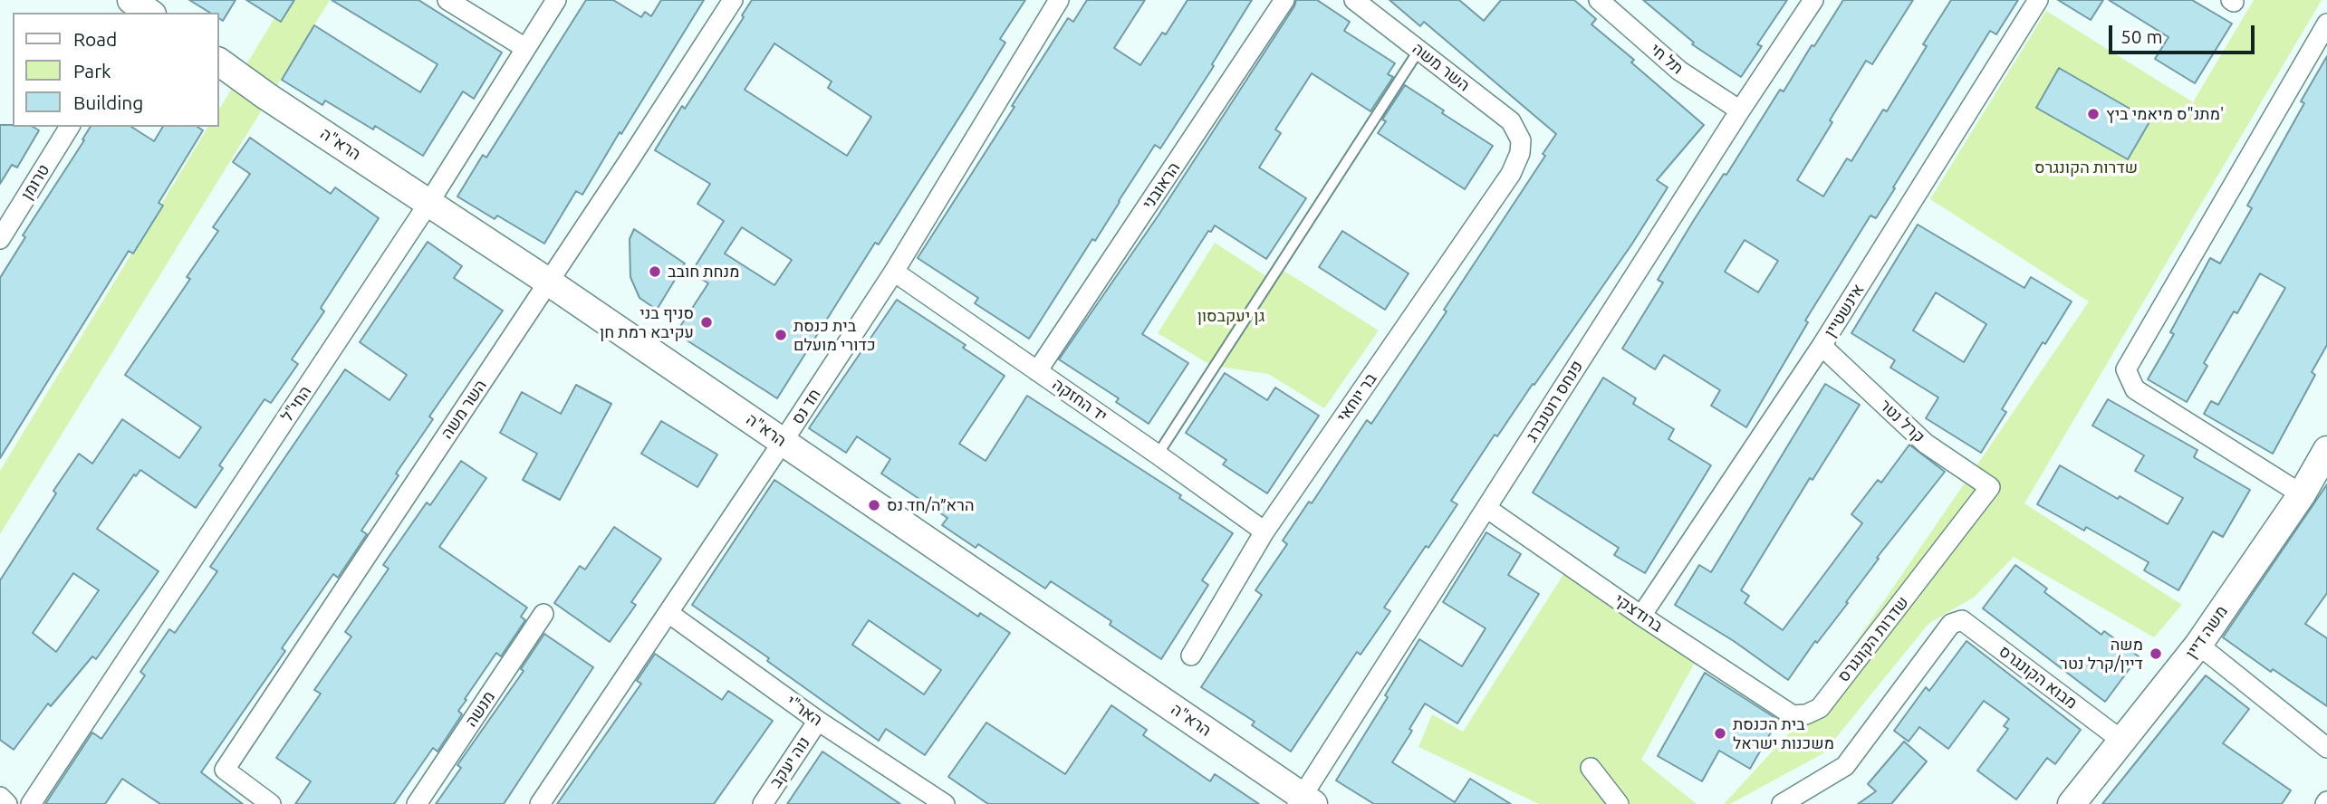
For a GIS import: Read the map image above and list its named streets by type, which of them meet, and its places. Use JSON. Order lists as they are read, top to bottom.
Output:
{
  "streets": {
    "street": [
      "תל חי",
      "השר משה",
      "הרא\"ה",
      "טרומן",
      "הראובני",
      "אינשטיין",
      "בר יוחאי",
      "יד החזקה",
      "פנחס רוטנברג",
      "החי\"ל",
      "חד נס",
      "קרל נטר",
      "ברודצקי",
      "משה דיין",
      "שדרות הקונגרס",
      "מבוא הקונגרס",
      "מנשה",
      "האר\"י",
      "נוה יעקב"
    ]
  },
  "crossings": [
    ["תל חי", "פנחס רוטנברג"],
    ["השר משה", "הרא\"ה"],
    ["השר משה", "בר יוחאי"],
    ["הרא\"ה", "פנחס רוטנברג"],
    ["הרא\"ה", "החי\"ל"],
    ["הרא\"ה", "חד נס"],
    ["הראובני", "יד החזקה"],
    ["אינשטיין", "קרל נטר"],
    ["אינשטיין", "ברודצקי"],
    ["בר יוחאי", "יד החזקה"],
    ["יד החזקה", "חד נס"],
    ["פנחס רוטנברג", "ברודצקי"],
    ["חד נס", "האר\"י"],
    ["קרל נטר", "שדרות הקונגרס"],
    ["ברודצקי", "שדרות הקונגרס"],
    ["משה דיין", "מבוא הקונגרס"],
    ["האר\"י", "נוה יעקב"]
  ],
  "parks": ["שדרות הקונגרס", "גן יעקבסון"],
  "places": [
    "מתנ\"ס מיאמי ביץ'",
    "מנחת חובב",
    "סניף בני עקיבא רמת חן",
    "בית כנסת כדורי מועלם",
    "הרא״ה/חד נס",
    "משה דיין/קרל נטר",
    "בית הכנסת משכנות ישראל"
  ],
  "legend": ["Road", "Park", "Building"],
  "scale_bar": "50 m"
}
